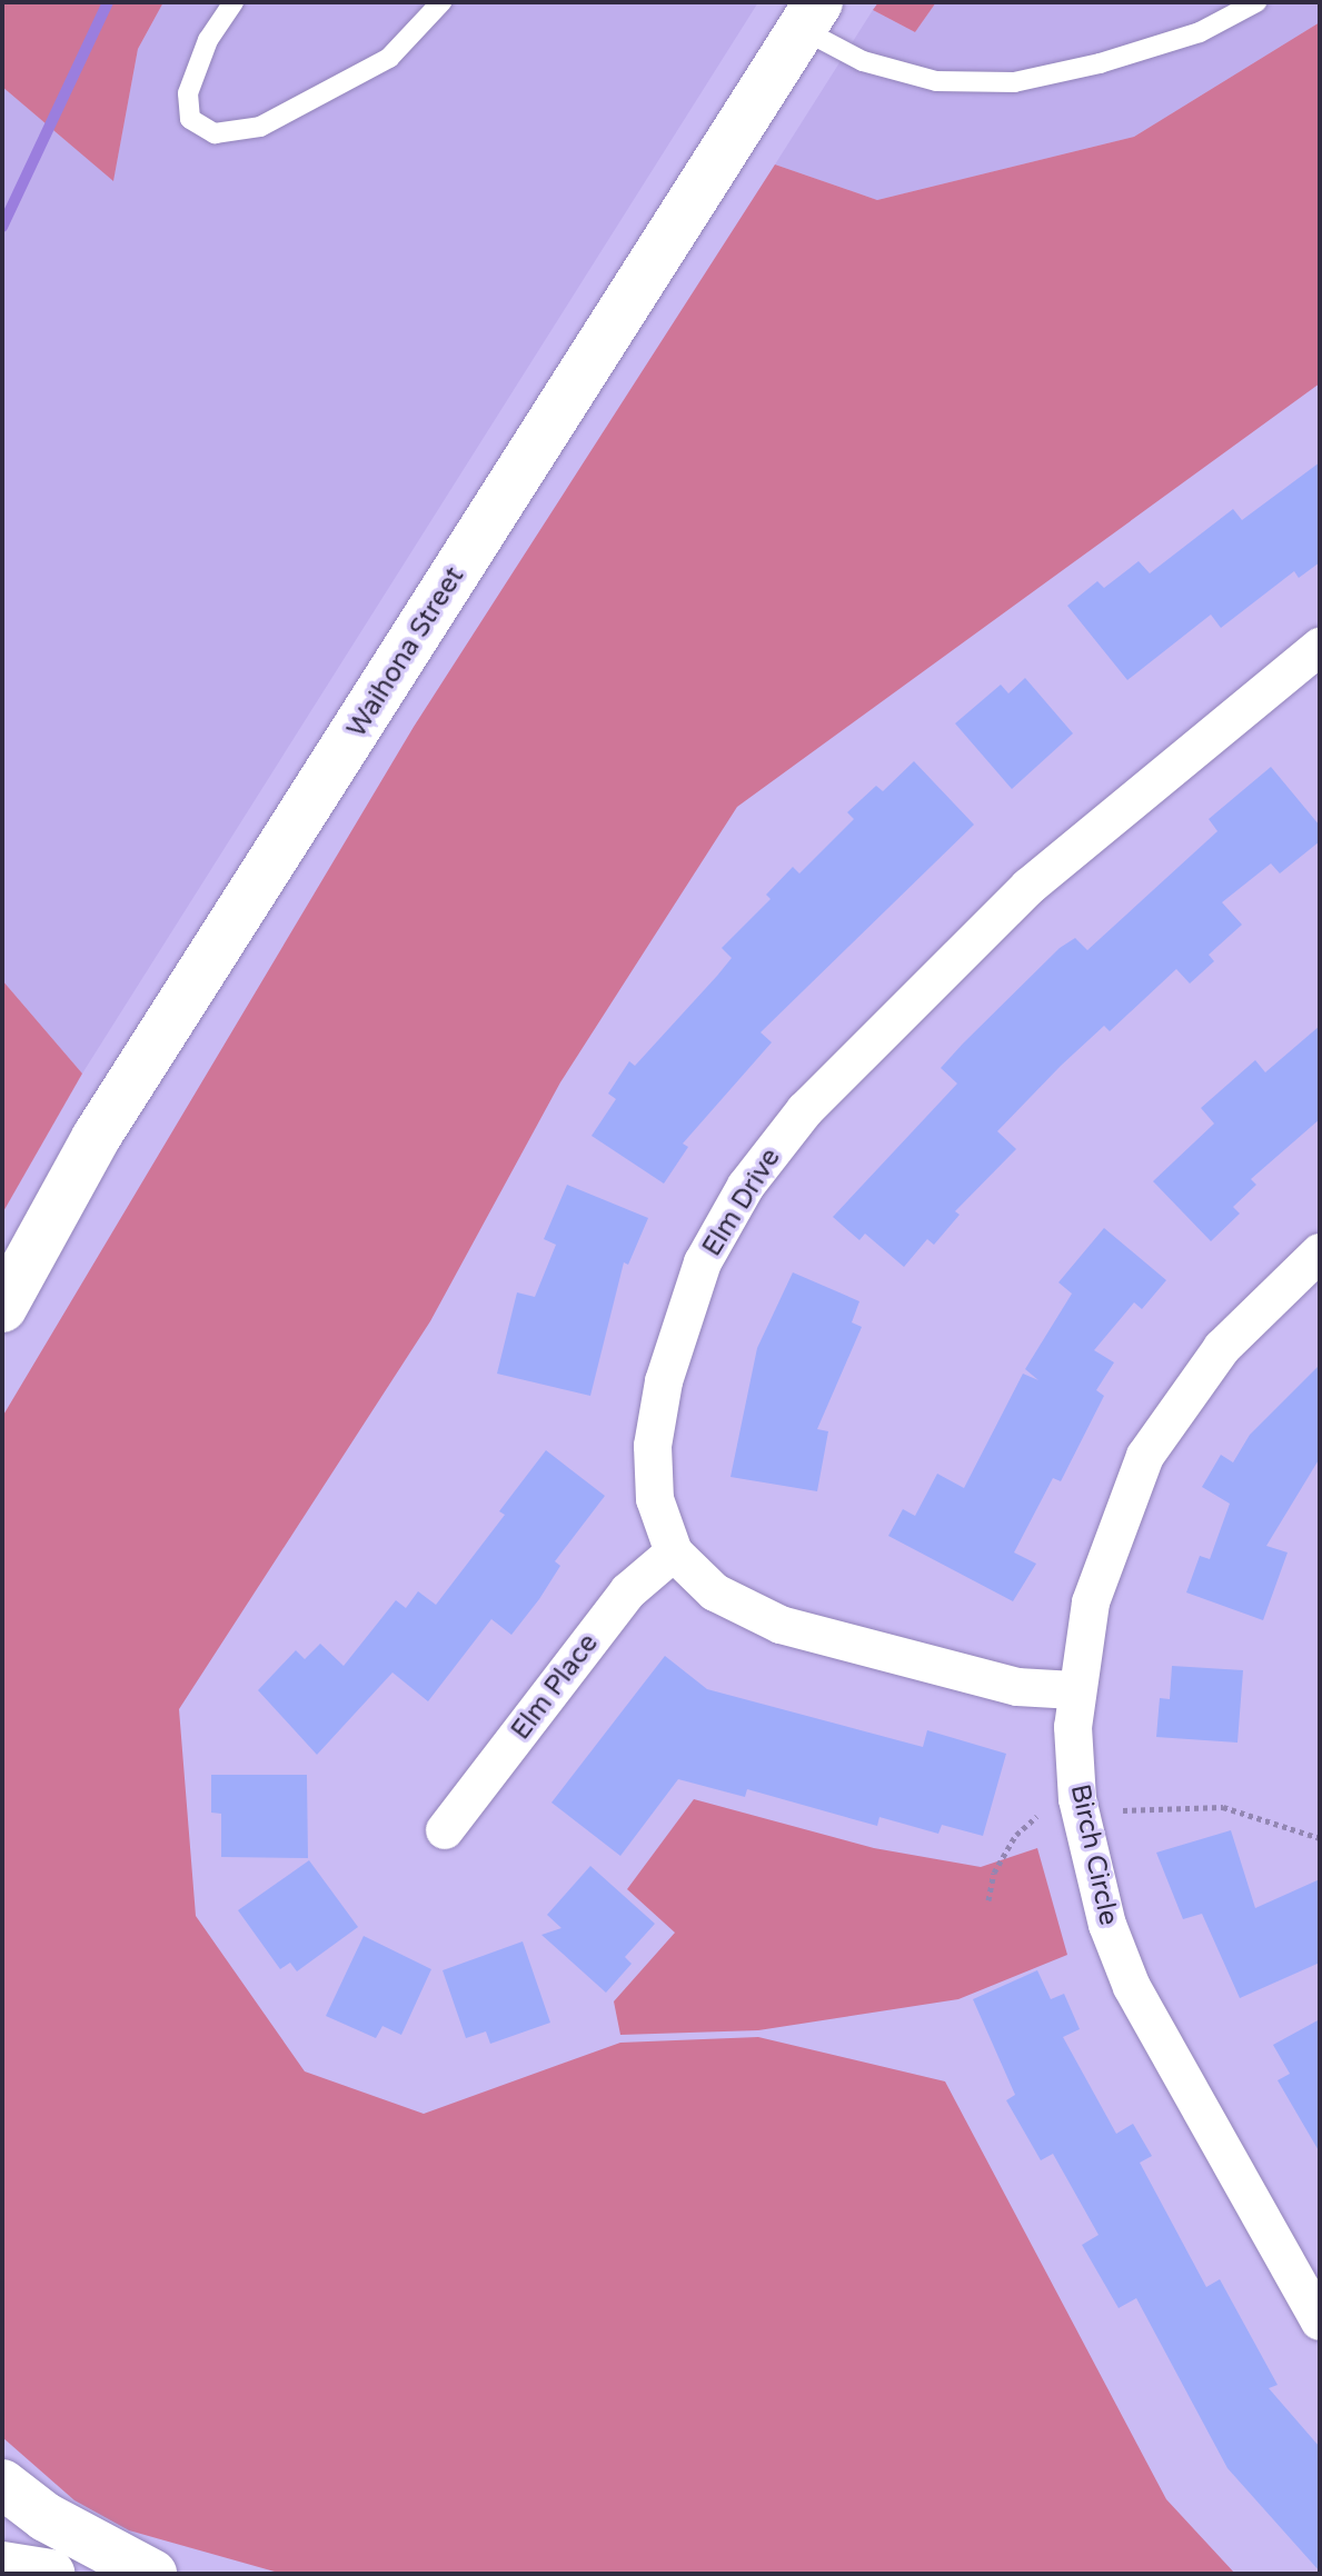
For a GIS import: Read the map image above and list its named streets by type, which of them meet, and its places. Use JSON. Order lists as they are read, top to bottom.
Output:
{
  "streets": {
    "street": [
      "Waihona Street",
      "Elm Drive",
      "Elm Place",
      "Birch Circle"
    ]
  },
  "crossings": [
    ["Elm Drive", "Elm Place"],
    ["Elm Drive", "Birch Circle"]
  ]
}
